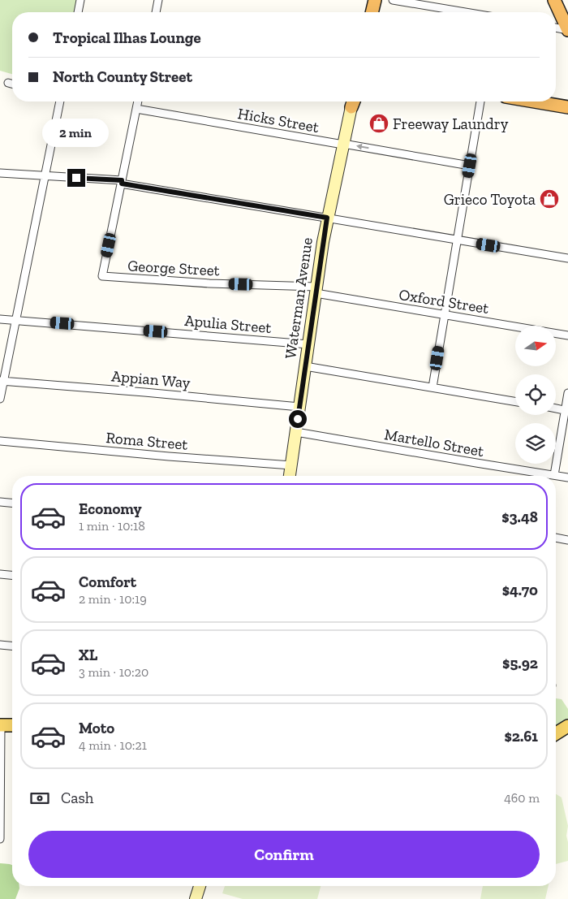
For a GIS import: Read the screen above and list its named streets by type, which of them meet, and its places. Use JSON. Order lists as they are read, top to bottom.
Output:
{
  "streets": {
    "main road": ["Waterman Avenue"],
    "street": [
      "Hicks Street",
      "George Street",
      "Oxford Street",
      "Apulia Street",
      "Appian Way",
      "Roma Street",
      "Martello Street"
    ]
  },
  "crossings": [
    ["Hicks Street", "Waterman Avenue"],
    ["George Street", "Waterman Avenue"],
    ["George Street", "Oxford Street"],
    ["Waterman Avenue", "Oxford Street"],
    ["Waterman Avenue", "Apulia Street"],
    ["Waterman Avenue", "Appian Way"],
    ["Waterman Avenue", "Roma Street"],
    ["Waterman Avenue", "Martello Street"]
  ],
  "one_way": ["Hicks Street"],
  "places": {
    "shop": ["Freeway Laundry", "Grieco Toyota"]
  },
  "north": "right",
  "page": {
    "banner": ["Tropical Ilhas Lounge", "North County Street"],
    "bubble": "2 min",
    "list": [
      {
        "name": "Economy",
        "note": "1 min · 10:18",
        "value": "$3.48"
      },
      {
        "name": "Comfort",
        "note": "2 min · 10:19",
        "value": "$4.70"
      },
      {
        "name": "XL",
        "note": "3 min · 10:20",
        "value": "$5.92"
      },
      {
        "name": "Moto",
        "note": "4 min · 10:21",
        "value": "$2.61"
      }
    ],
    "pay": ["Cash", "460 m"],
    "buttons": "Confirm"
  }
}
